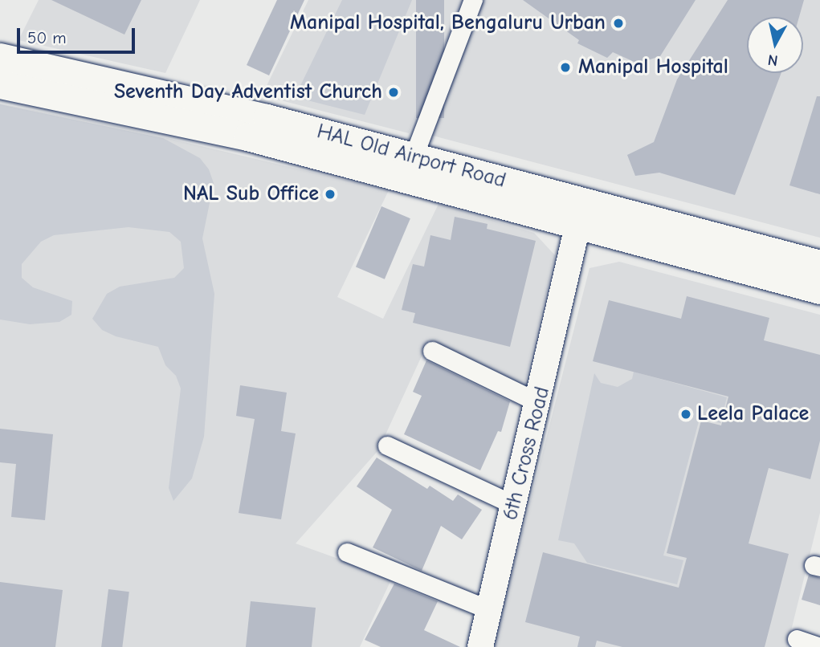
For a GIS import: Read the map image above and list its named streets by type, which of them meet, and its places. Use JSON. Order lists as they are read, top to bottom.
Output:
{
  "streets": {
    "main road": ["HAL Old Airport Road"],
    "street": ["6th Cross Road"]
  },
  "crossings": [
    ["HAL Old Airport Road", "6th Cross Road"]
  ],
  "places": [
    "Manipal Hospital, Bengaluru Urban",
    "Manipal Hospital",
    "Seventh Day Adventist Church",
    "NAL Sub Office",
    "Leela Palace"
  ],
  "scale_bar": "50 m",
  "north": "bottom"
}
